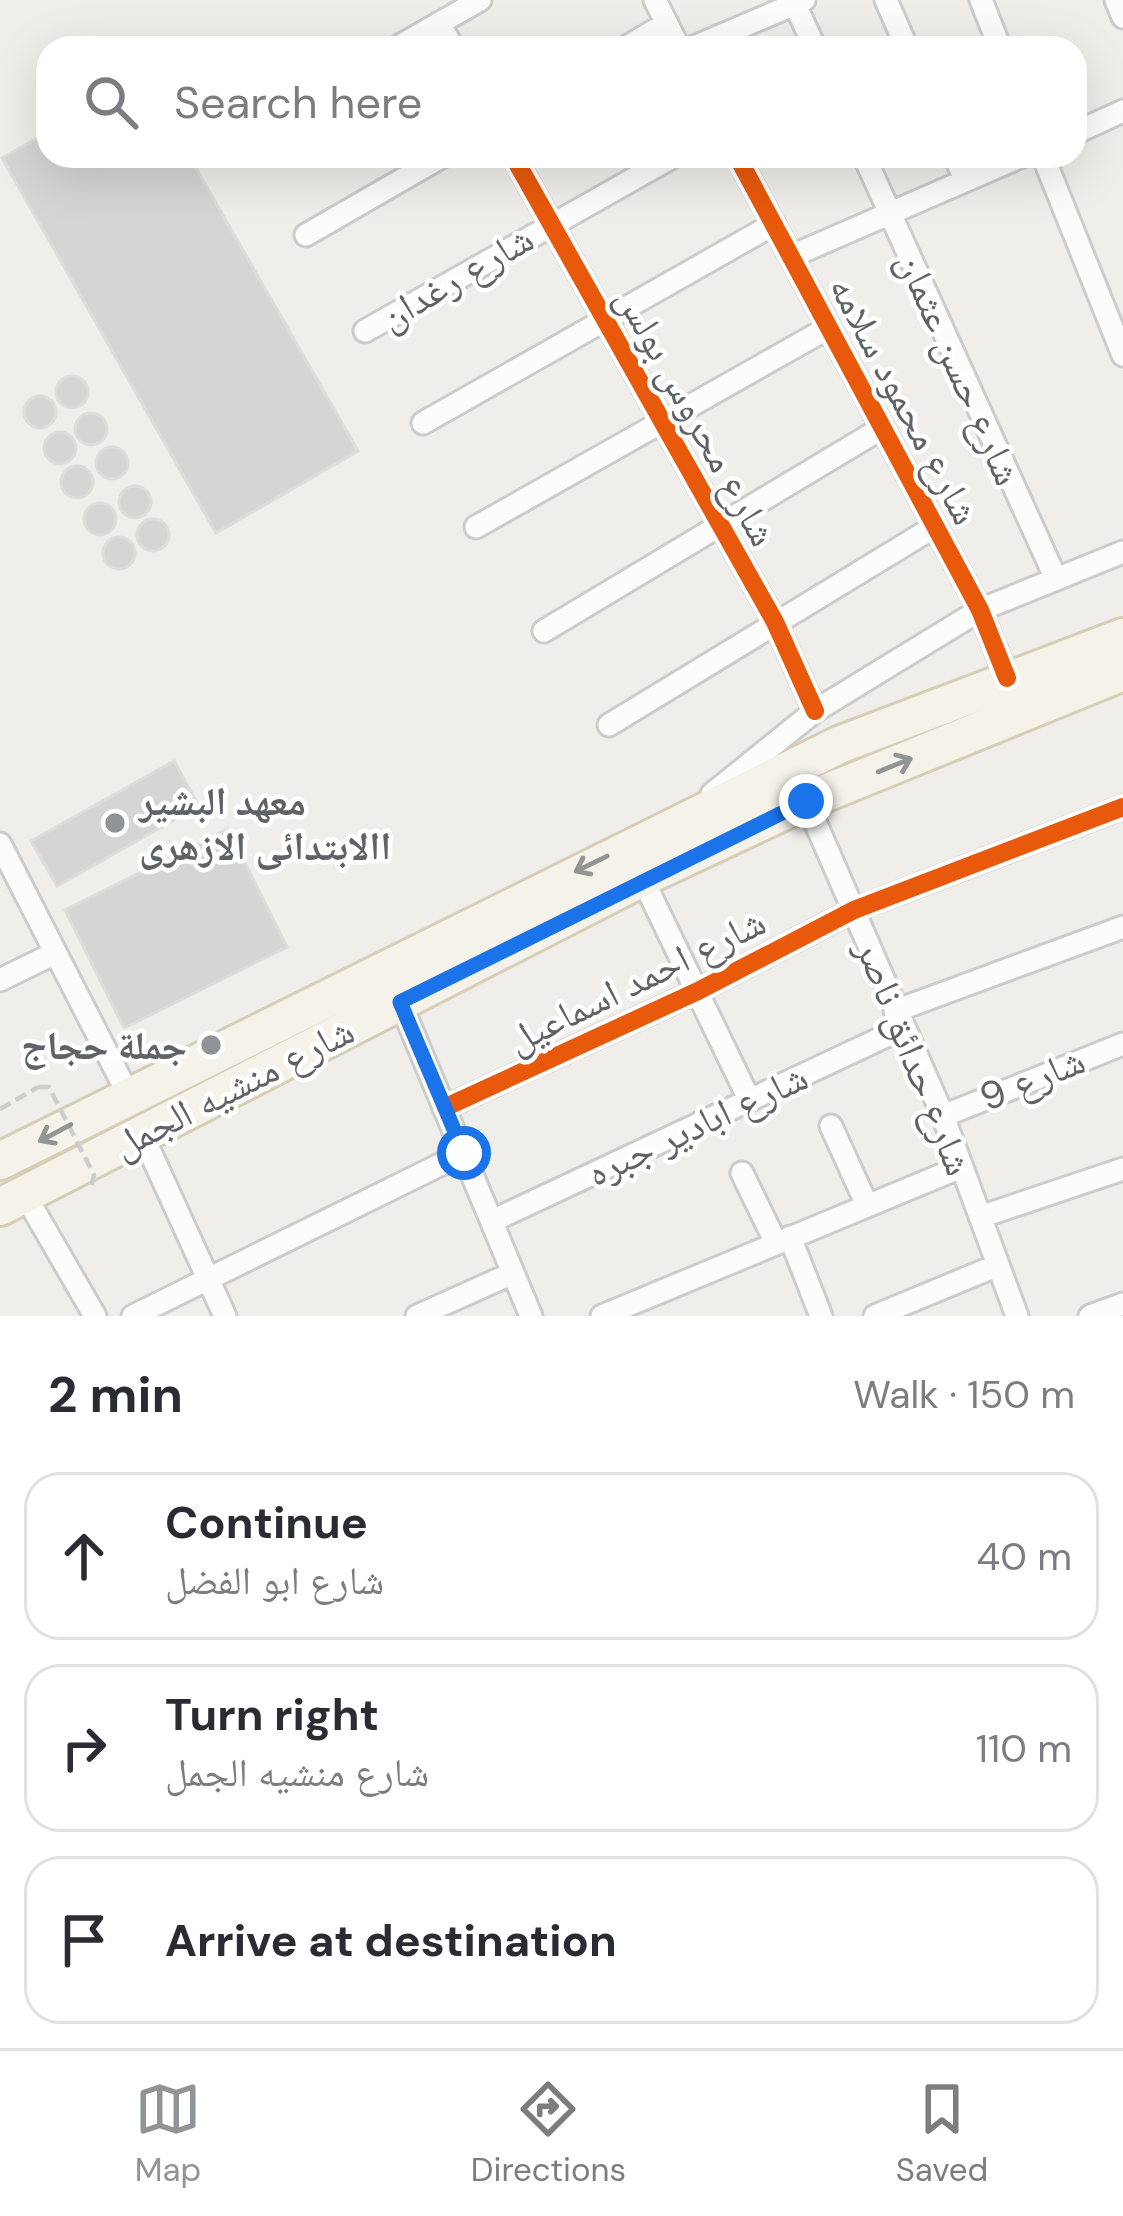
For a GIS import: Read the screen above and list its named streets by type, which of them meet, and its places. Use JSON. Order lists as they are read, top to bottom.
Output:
{
  "streets": {
    "main road": ["شارع منشيه الجمل"],
    "street": [
      "شارع رغدان",
      "شارع حسن عثمان",
      "شارع محمود سلامه",
      "شارع محروس بولس",
      "شارع احمد اسماعيل",
      "شارع حدائق ناصر",
      "شارع 9",
      "شارع ابادير جبره"
    ]
  },
  "crossings": [
    ["شارع رغدان", "شارع محروس بولس"],
    ["شارع محمود سلامه", "شارع منشيه الجمل"],
    ["شارع احمد اسماعيل", "شارع حدائق ناصر"],
    ["شارع حدائق ناصر", "شارع 9"],
    ["شارع حدائق ناصر", "شارع منشيه الجمل"],
    ["شارع حدائق ناصر", "شارع ابادير جبره"]
  ],
  "places": ["معهد البشير االابتدائى الازهرى", "جملة حجاج"],
  "page": {
    "search": "Search here",
    "heading": ["2 min", "Walk · 150 m"],
    "list": [
      ["Continue", "شارع ابو الفضل", "40 m"],
      ["Turn right", "شارع منشيه الجمل", "110 m"],
      "Arrive at destination"
    ],
    "nav": ["Map", "Directions", "Saved"]
  }
}
